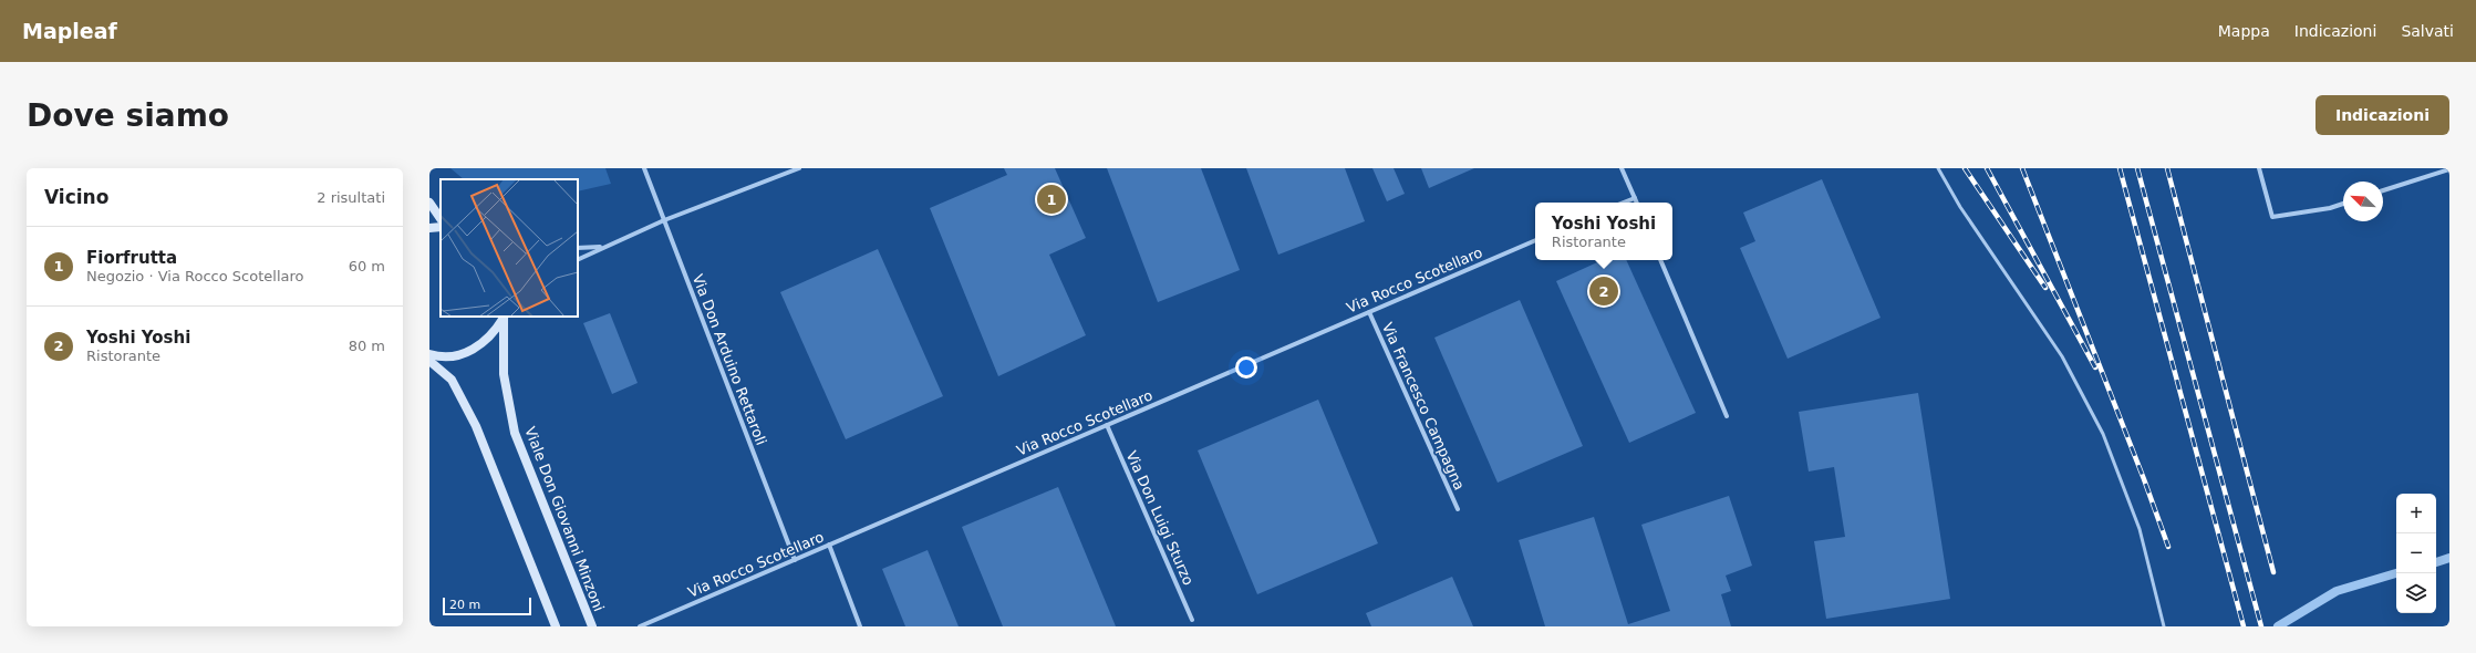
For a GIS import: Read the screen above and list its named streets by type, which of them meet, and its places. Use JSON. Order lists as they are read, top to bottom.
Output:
{
  "streets": {
    "main road": ["Viale Don Giovanni Minzoni"],
    "street": [
      "Via Rocco Scotellaro",
      "Via Don Arduino Rettaroli",
      "Via Francesco Campagna",
      "Via Don Luigi Sturzo"
    ]
  },
  "crossings": [
    ["Via Rocco Scotellaro", "Via Don Arduino Rettaroli"],
    ["Via Rocco Scotellaro", "Via Francesco Campagna"],
    ["Via Rocco Scotellaro", "Via Don Luigi Sturzo"]
  ],
  "scale_bar": "20 m",
  "north": "top left",
  "page": {
    "header": "Mapleaf",
    "nav": ["Mappa", "Indicazioni", "Salvati"],
    "buttons": "Indicazioni",
    "title": "Dove siamo",
    "heading": ["Vicino", "2 risultati"],
    "pins": ["1", "2"],
    "popup": ["Yoshi Yoshi", "Ristorante"],
    "list": [
      {
        "mark": "1",
        "name": "Fiorfrutta",
        "note": "Negozio · Via Rocco Scotellaro",
        "value": "60 m"
      },
      {
        "mark": "2",
        "name": "Yoshi Yoshi",
        "note": "Ristorante",
        "value": "80 m"
      }
    ],
    "map_buttons": ["+", "−"],
    "scale": "20 m"
  }
}
